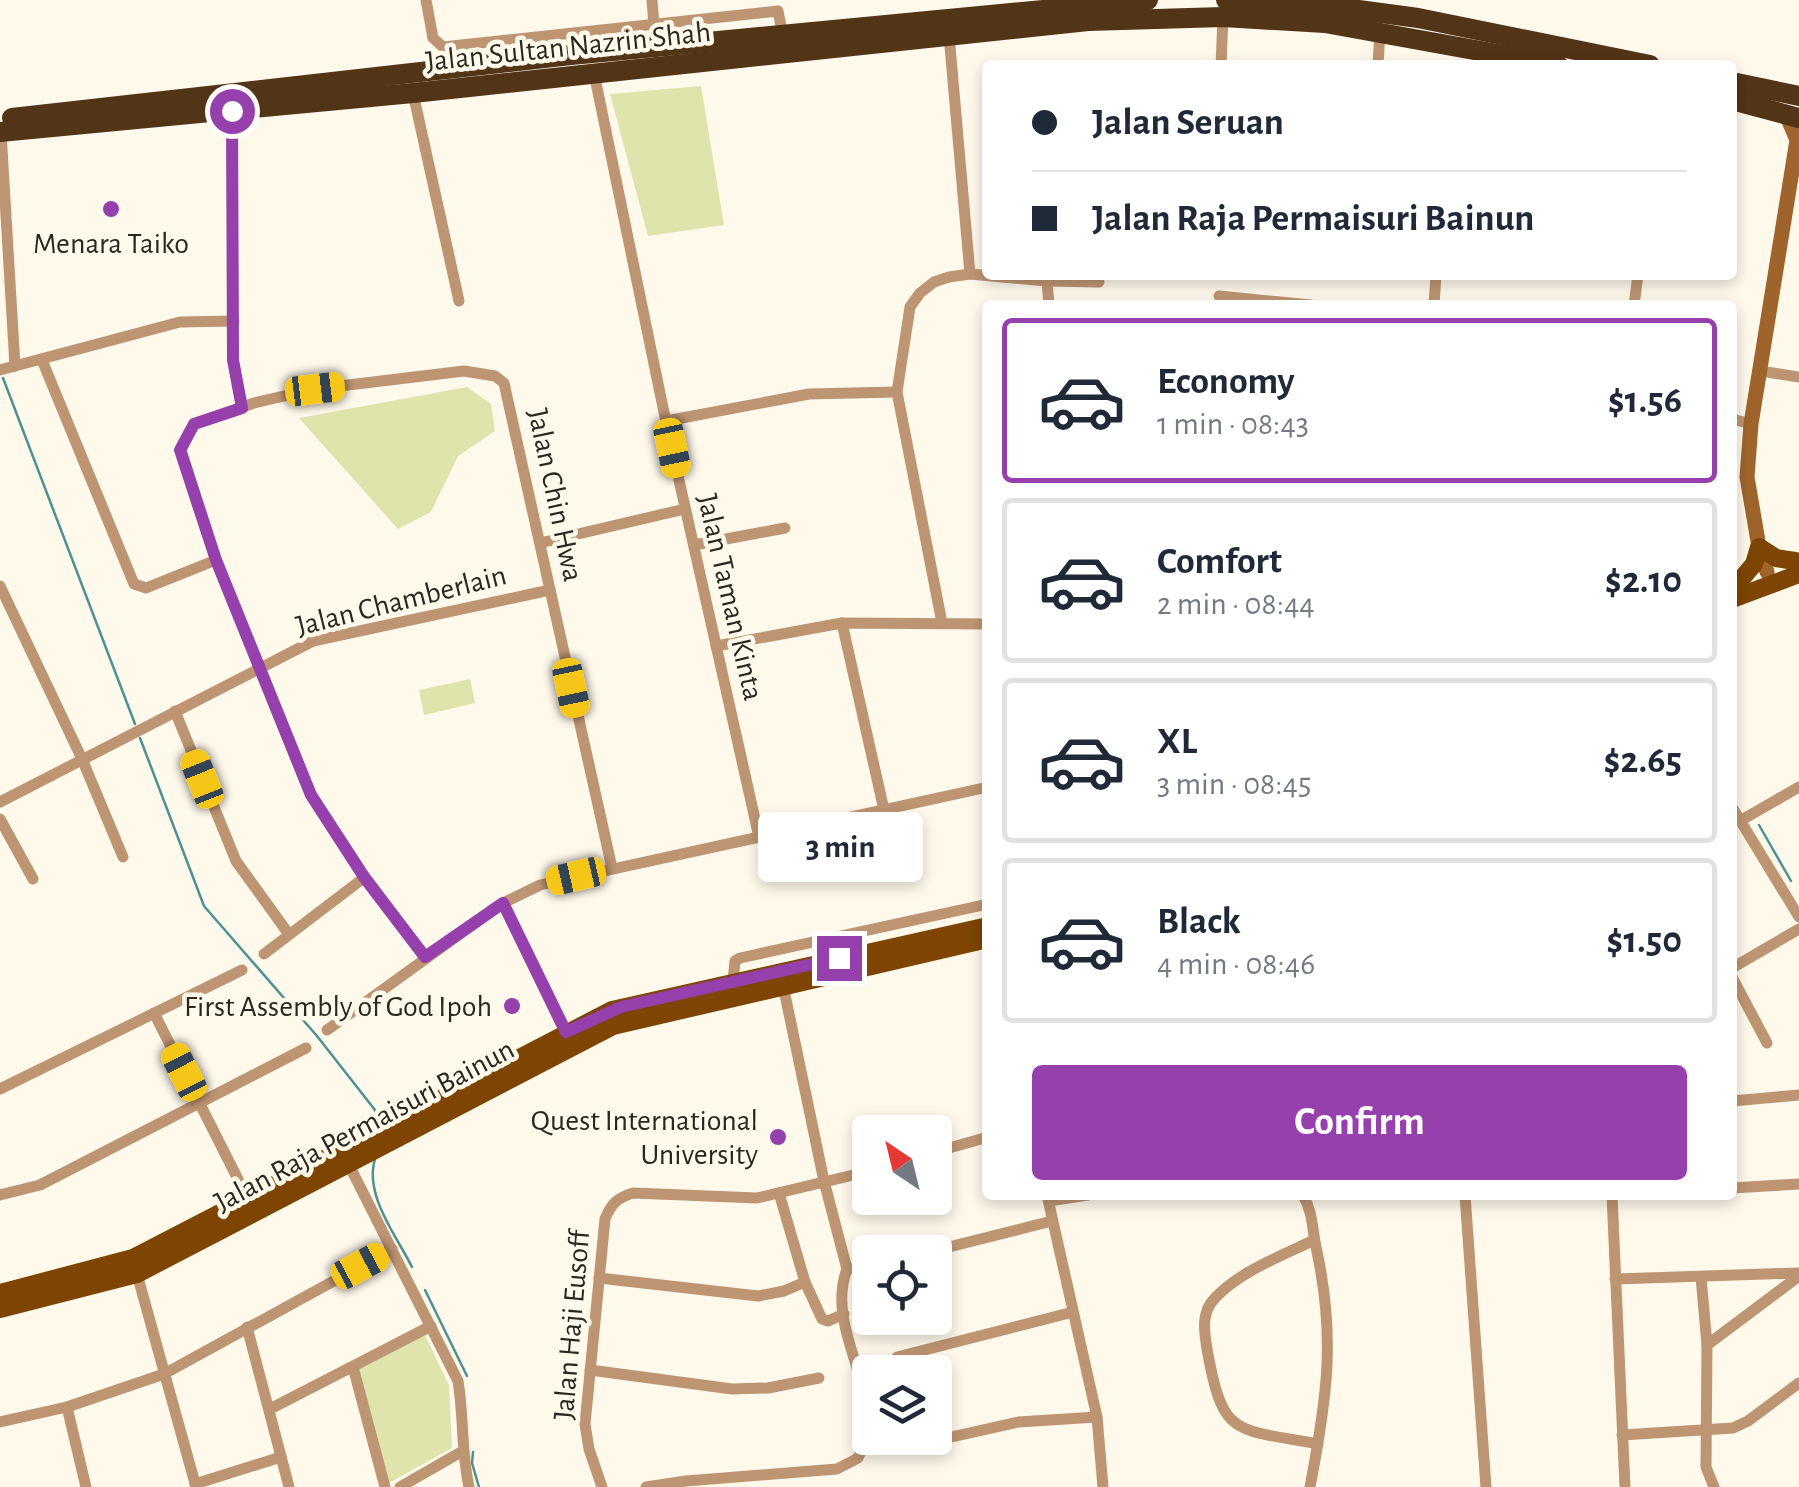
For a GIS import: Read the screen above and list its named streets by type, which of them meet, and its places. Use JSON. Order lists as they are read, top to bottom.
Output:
{
  "streets": {
    "highway": ["Jalan Sultan Nazrin Shah"],
    "main road": ["Jalan Raja Permaisuri Bainun"],
    "street": [
      "Jalan Chin Hwa",
      "Jalan Taman Kinta",
      "Jalan Chamberlain",
      "Jalan Haji Eusoff"
    ]
  },
  "crossings": [
    ["Jalan Sultan Nazrin Shah", "Jalan Taman Kinta"],
    ["Jalan Chin Hwa", "Jalan Chamberlain"]
  ],
  "places": ["Menara Taiko", "First Assembly of God Ipoh", "Quest International University"],
  "north": "top left",
  "page": {
    "banner": ["Jalan Seruan", "Jalan Raja Permaisuri Bainun"],
    "list": [
      {
        "name": "Economy",
        "note": "1 min · 08:43",
        "value": "$1.56"
      },
      {
        "name": "Comfort",
        "note": "2 min · 08:44",
        "value": "$2.10"
      },
      {
        "name": "XL",
        "note": "3 min · 08:45",
        "value": "$2.65"
      },
      {
        "name": "Black",
        "note": "4 min · 08:46",
        "value": "$1.50"
      }
    ],
    "bubble": "3 min",
    "buttons": "Confirm"
  }
}
